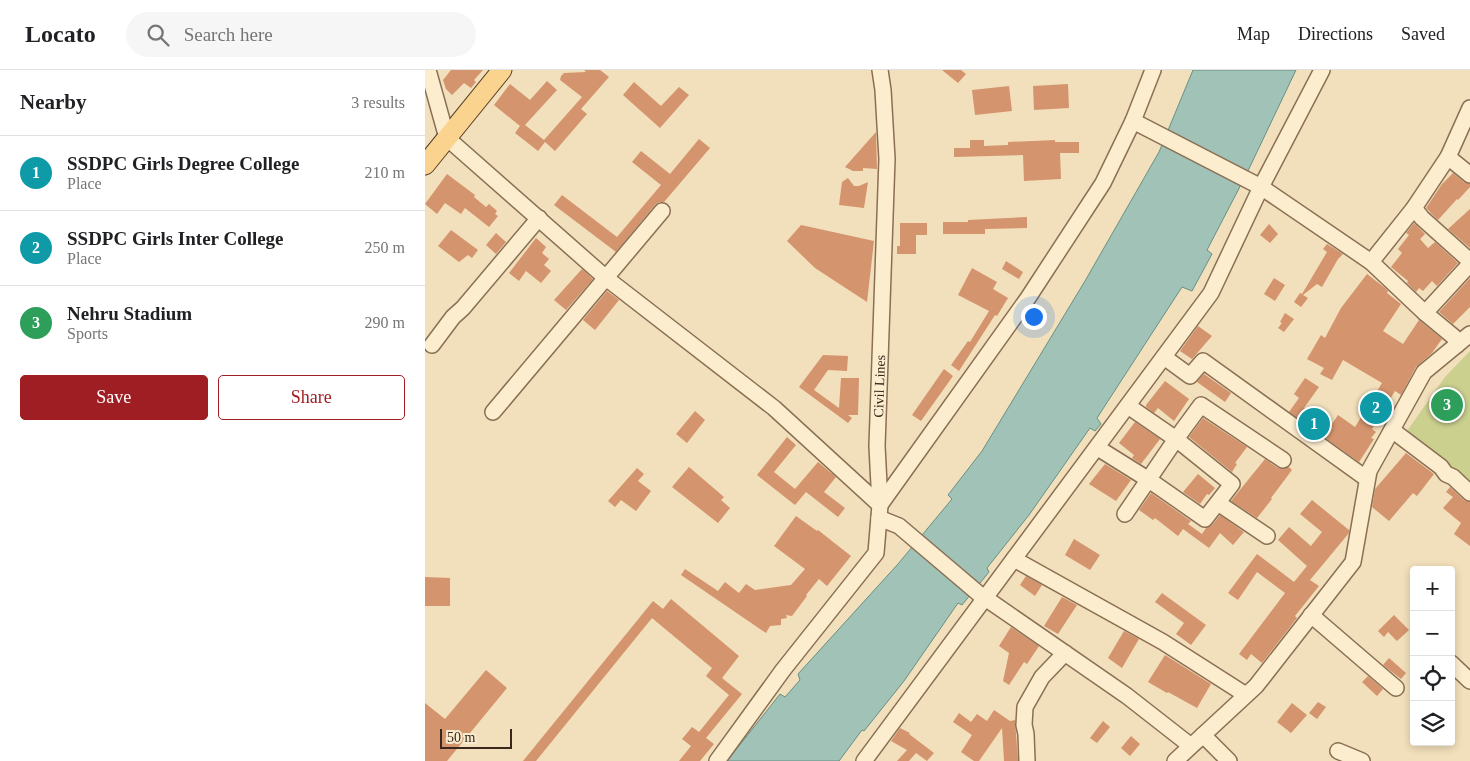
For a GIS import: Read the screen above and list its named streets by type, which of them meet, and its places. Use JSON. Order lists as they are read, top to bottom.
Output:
{
  "streets": {
    "street": ["Civil Lines"]
  },
  "scale_bar": "50 m",
  "page": {
    "header": "Locato",
    "search": "Search here",
    "nav": ["Map", "Directions", "Saved"],
    "heading": ["Nearby", "3 results"],
    "list": [
      {
        "mark": "1",
        "name": "SSDPC Girls Degree College",
        "note": "Place",
        "value": "210 m"
      },
      {
        "mark": "2",
        "name": "SSDPC Girls Inter College",
        "note": "Place",
        "value": "250 m"
      },
      {
        "mark": "3",
        "name": "Nehru Stadium",
        "note": "Sports",
        "value": "290 m"
      }
    ],
    "buttons": ["Save", "Share"],
    "pins": ["3", "2", "1"],
    "map_buttons": ["+", "−"],
    "scale": "50 m"
  }
}
